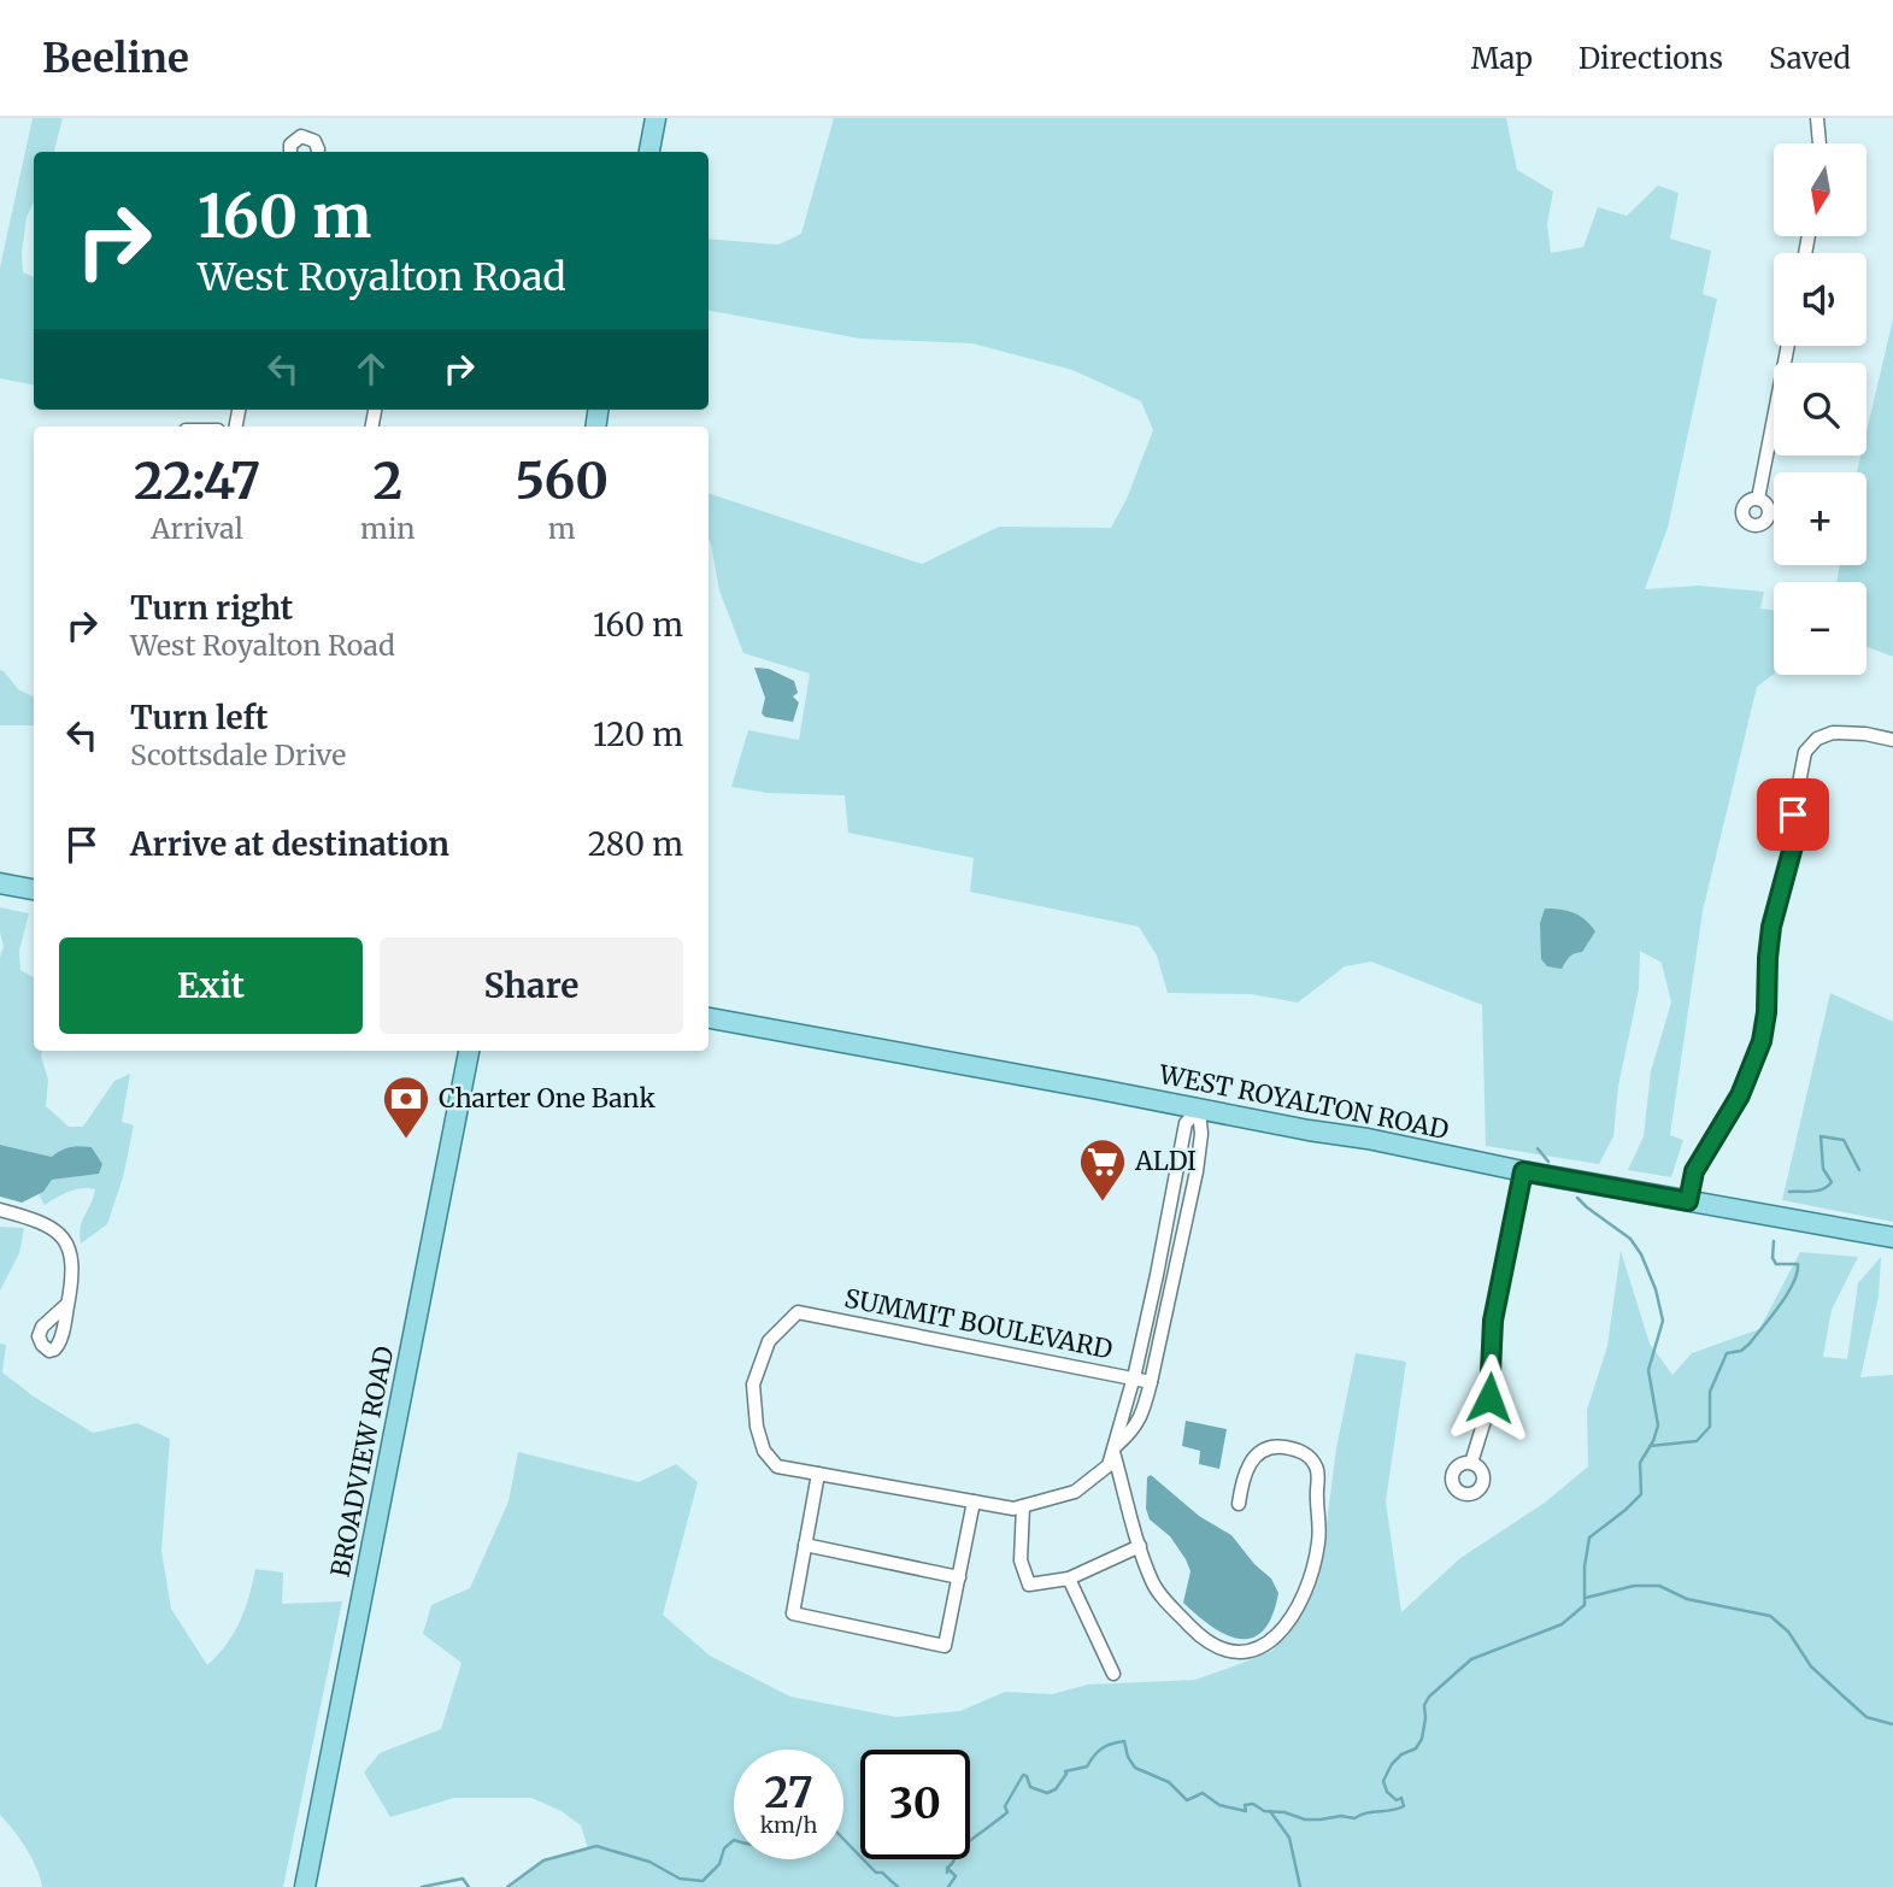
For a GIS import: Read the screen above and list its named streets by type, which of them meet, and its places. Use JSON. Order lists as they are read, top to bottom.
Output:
{
  "streets": {
    "main road": ["WEST ROYALTON ROAD", "BROADVIEW ROAD"],
    "street": ["SUMMIT BOULEVARD"]
  },
  "places": {
    "bank": ["Charter One Bank"],
    "supermarket": ["ALDI"]
  },
  "north": "bottom",
  "page": {
    "header": "Beeline",
    "nav": ["Map", "Directions", "Saved"],
    "map_buttons": ["+", "−"],
    "turn": ["160 m", "West Royalton Road"],
    "eta": [
      "22:47",
      "Arrival",
      "2",
      "min",
      "560",
      "m"
    ],
    "list": [
      {
        "name": "Turn right",
        "note": "West Royalton Road",
        "value": "160 m"
      },
      {
        "name": "Turn left",
        "note": "Scottsdale Drive",
        "value": "120 m"
      },
      {
        "name": "Arrive at destination",
        "value": "280 m"
      }
    ],
    "buttons": ["Exit", "Share"],
    "speed": "27 km/h",
    "limit": "30"
  }
}
